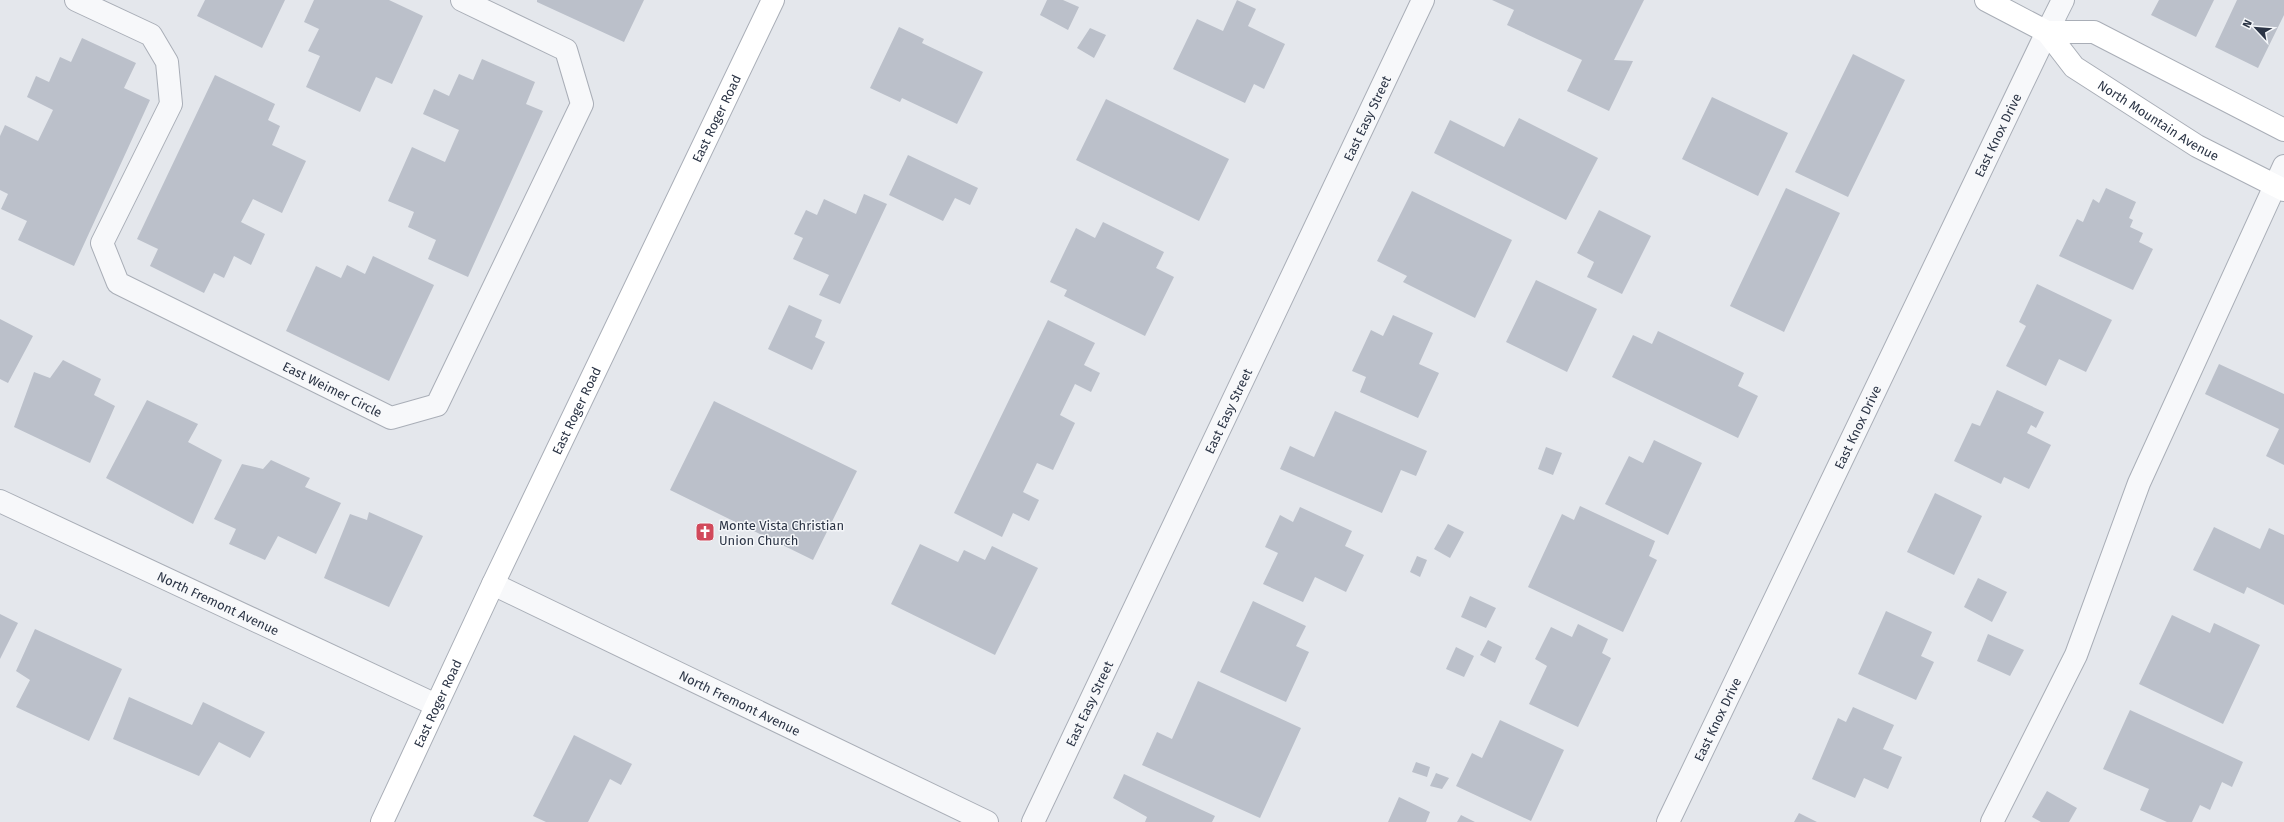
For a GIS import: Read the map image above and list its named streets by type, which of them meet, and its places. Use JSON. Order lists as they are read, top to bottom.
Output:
{
  "streets": {
    "street": [
      "East Roger Road",
      "East Easy Street",
      "North Mountain Avenue",
      "East Knox Drive",
      "East Weimer Circle",
      "North Fremont Avenue"
    ]
  },
  "crossings": [
    ["East Roger Road", "North Fremont Avenue"],
    ["North Mountain Avenue", "East Knox Drive"]
  ],
  "places": {
    "church": ["Monte Vista Christian Union Church"]
  },
  "north": "top left"
}
